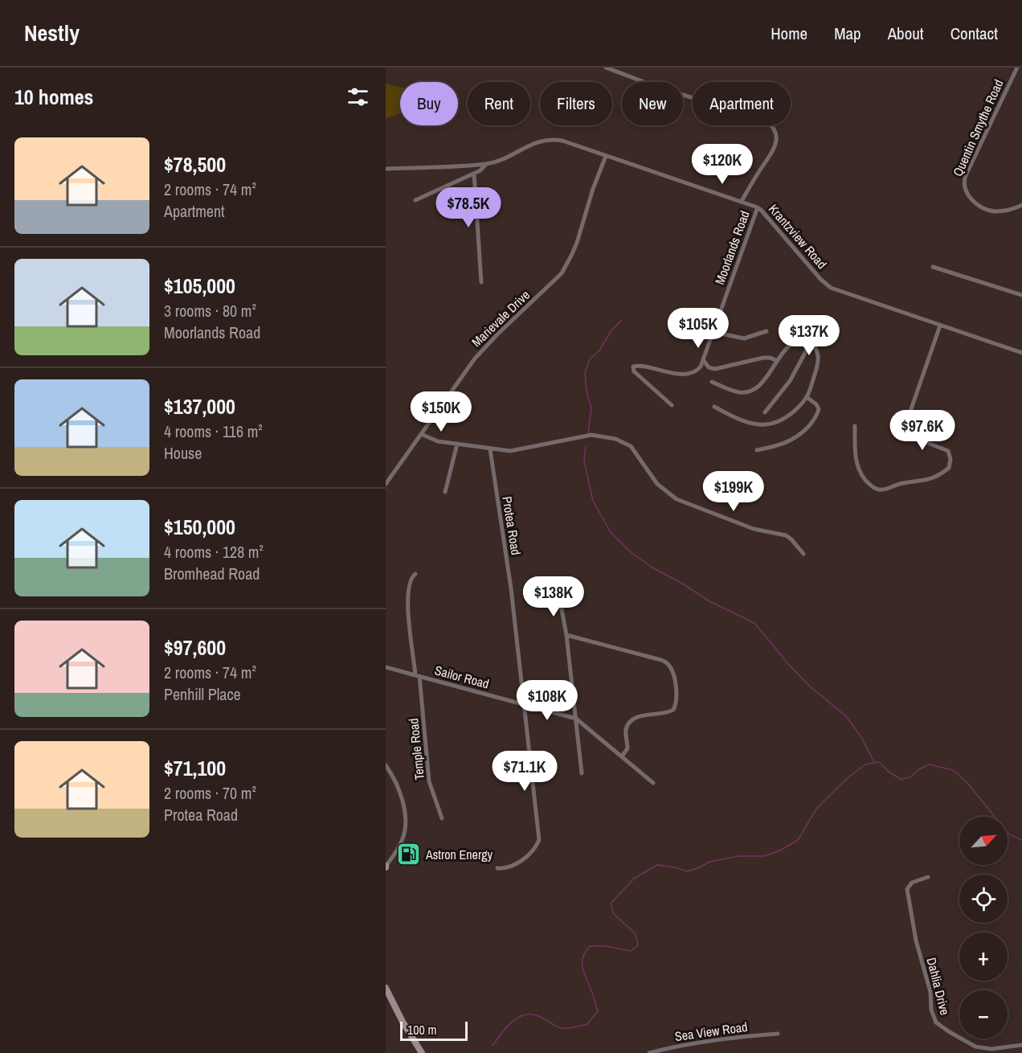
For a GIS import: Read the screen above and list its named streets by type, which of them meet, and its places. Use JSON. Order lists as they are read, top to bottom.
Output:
{
  "streets": {
    "street": [
      "Quentin Smythe Road",
      "Krantzview Road",
      "Moorlands Road",
      "Marievale Drive",
      "Protea Road",
      "Sailor Road",
      "Temple Road",
      "Dahlia Drive",
      "Sea View Road"
    ]
  },
  "crossings": [
    ["Krantzview Road", "Moorlands Road"],
    ["Krantzview Road", "Marievale Drive"],
    ["Protea Road", "Sailor Road"],
    ["Sailor Road", "Temple Road"]
  ],
  "places": {
    "fuel station": ["Astron Energy"]
  },
  "scale_bar": "100 m",
  "north": "top right",
  "page": {
    "header": "Nestly",
    "nav": [
      "Home",
      "Map",
      "About",
      "Contact"
    ],
    "heading": "10 homes",
    "chip": [
      "Buy",
      "Rent",
      "Filters",
      "New",
      "Apartment"
    ],
    "list": [
      {
        "name": "$78,500",
        "note": "2 rooms · 74 m² · Apartment"
      },
      {
        "name": "$105,000",
        "note": "3 rooms · 80 m² · Moorlands Road"
      },
      {
        "name": "$137,000",
        "note": "4 rooms · 116 m² · House"
      },
      {
        "name": "$150,000",
        "note": "4 rooms · 128 m² · Bromhead Road"
      },
      {
        "name": "$97,600",
        "note": "2 rooms · 74 m² · Penhill Place"
      },
      {
        "name": "$71,100",
        "note": "2 rooms · 70 m² · Protea Road"
      }
    ],
    "price": [
      "$120K",
      "$78.5K",
      "$105K",
      "$137K",
      "$150K",
      "$97.6K",
      "$199K",
      "$138K",
      "$108K",
      "$71.1K"
    ],
    "map_buttons": ["+", "−"],
    "scale": "100 m"
  }
}
